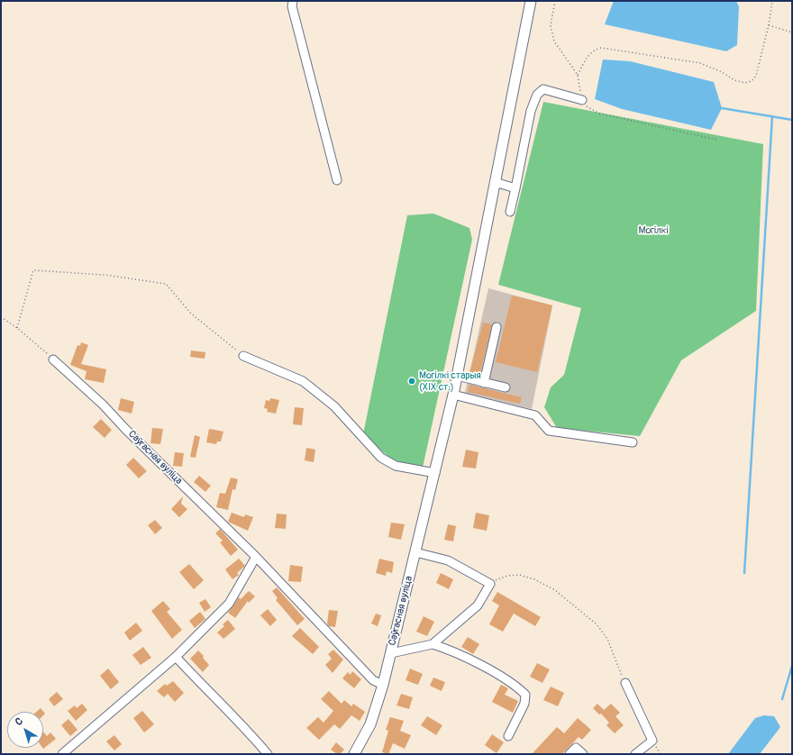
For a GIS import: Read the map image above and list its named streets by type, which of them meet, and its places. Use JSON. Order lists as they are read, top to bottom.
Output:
{
  "streets": {
    "main road": ["Саўгасная вуліца"]
  },
  "parks": ["Могілкі"],
  "places": ["Могілкі старыя (XIX ст.)"],
  "north": "top left"
}
